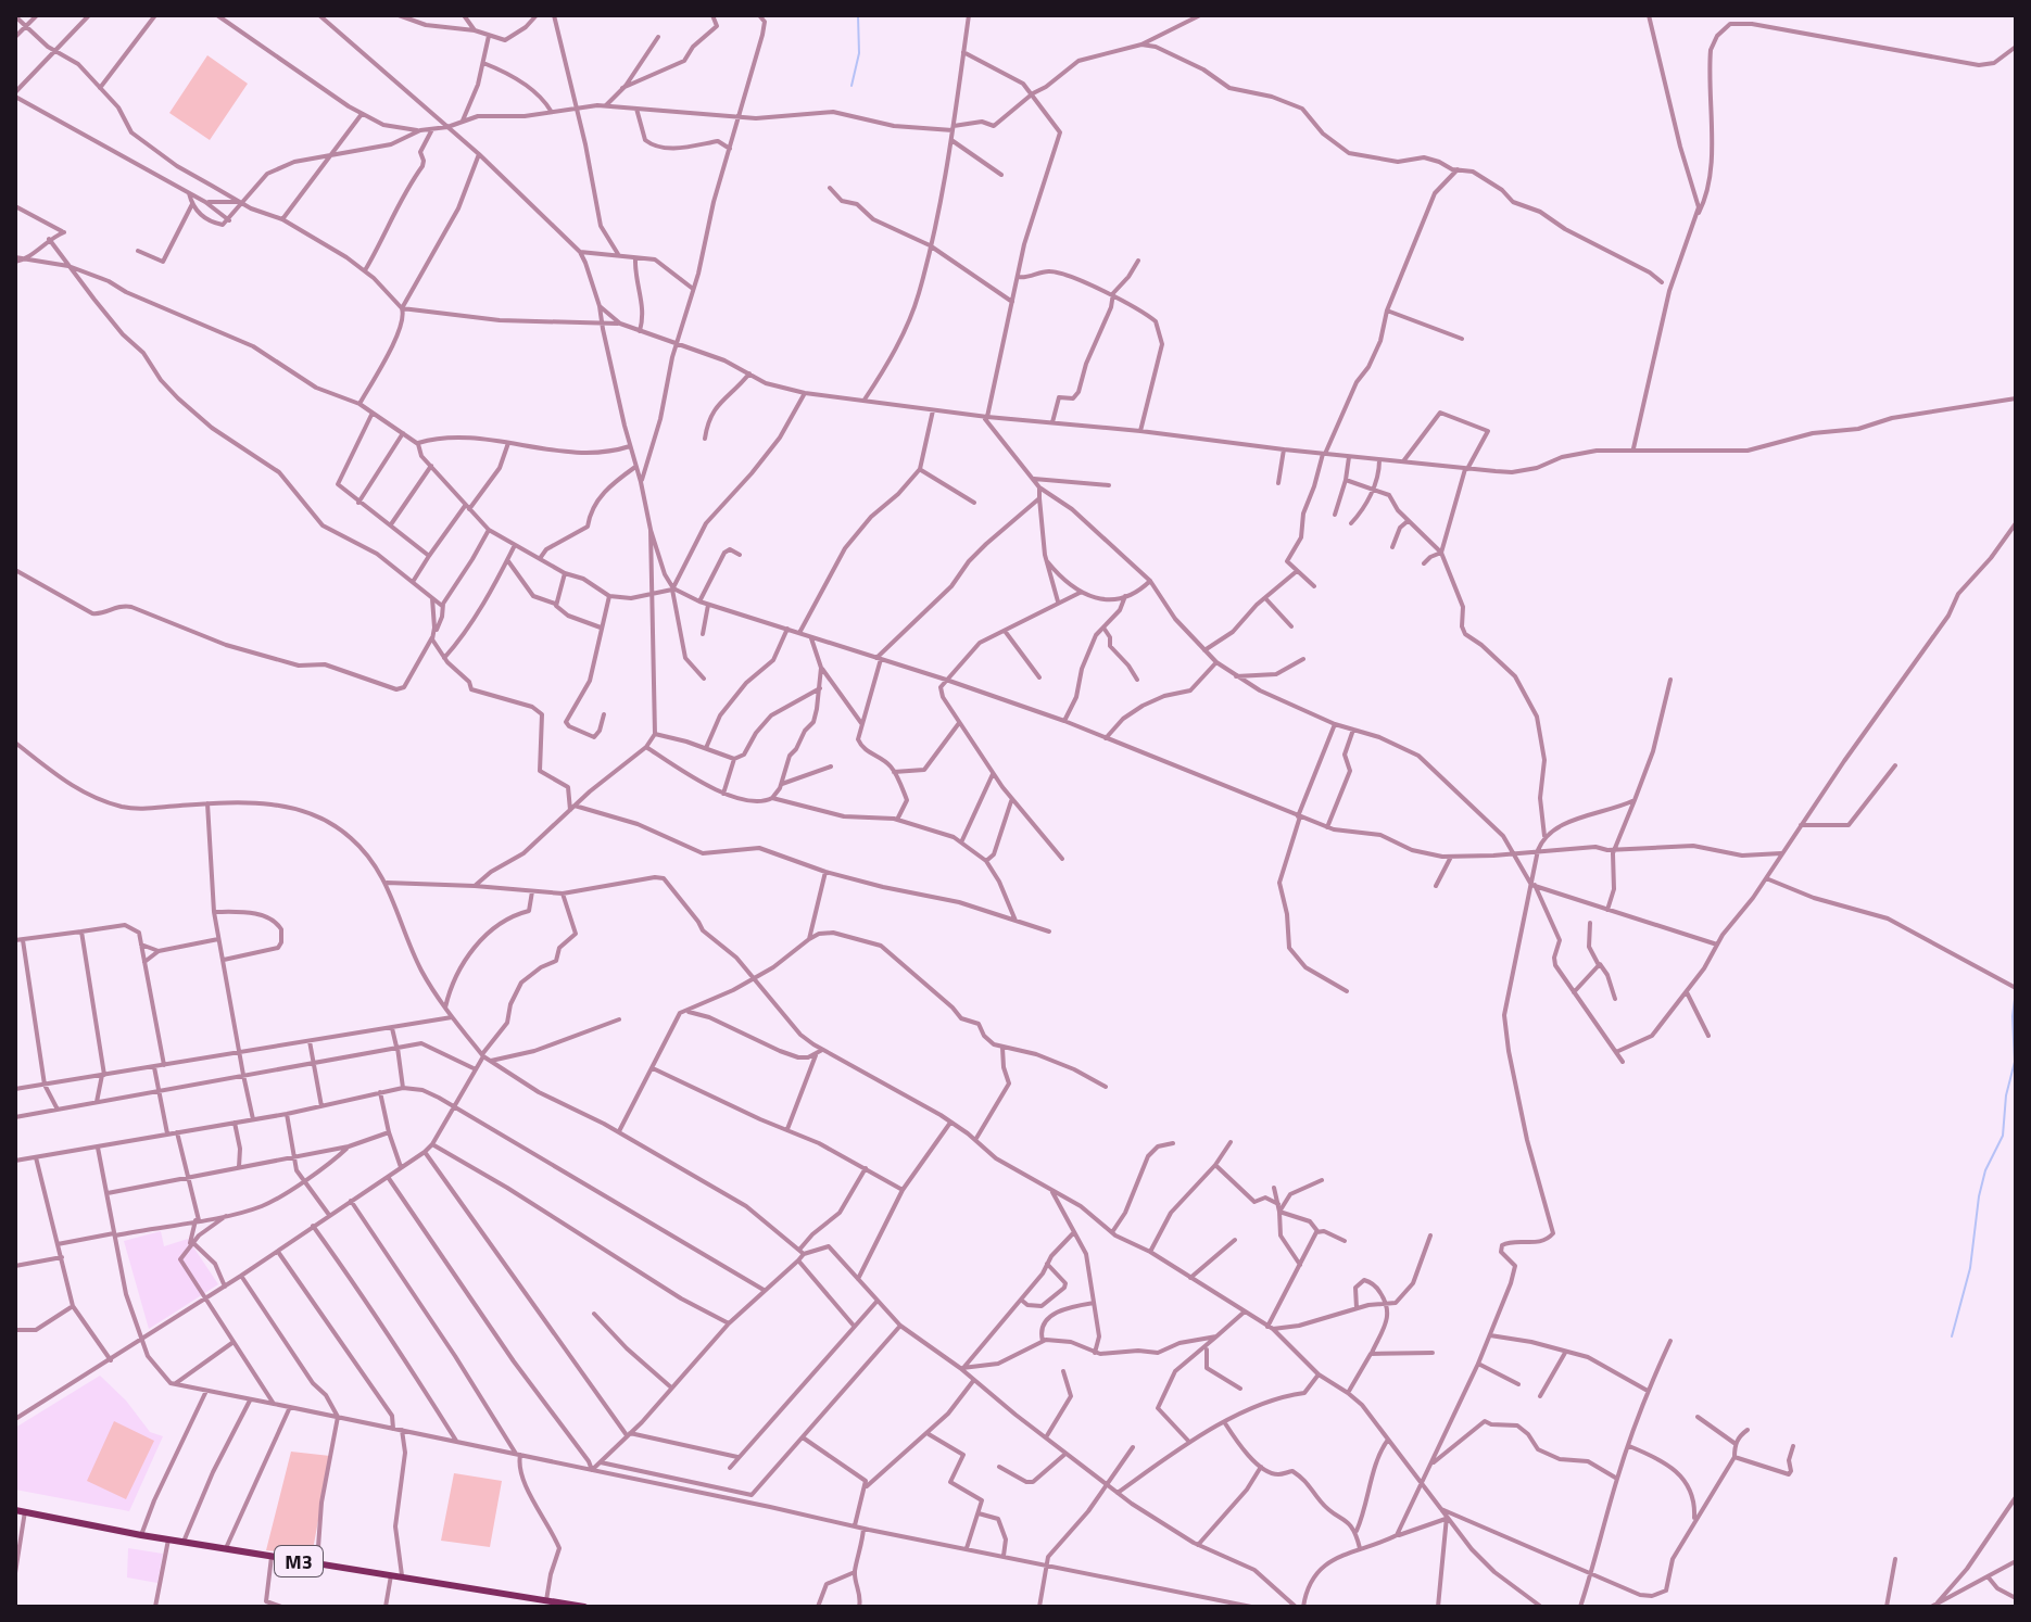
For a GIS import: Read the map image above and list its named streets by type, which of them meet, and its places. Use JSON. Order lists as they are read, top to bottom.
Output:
{
  "streets": {
    "main road": ["M3"]
  }
}
